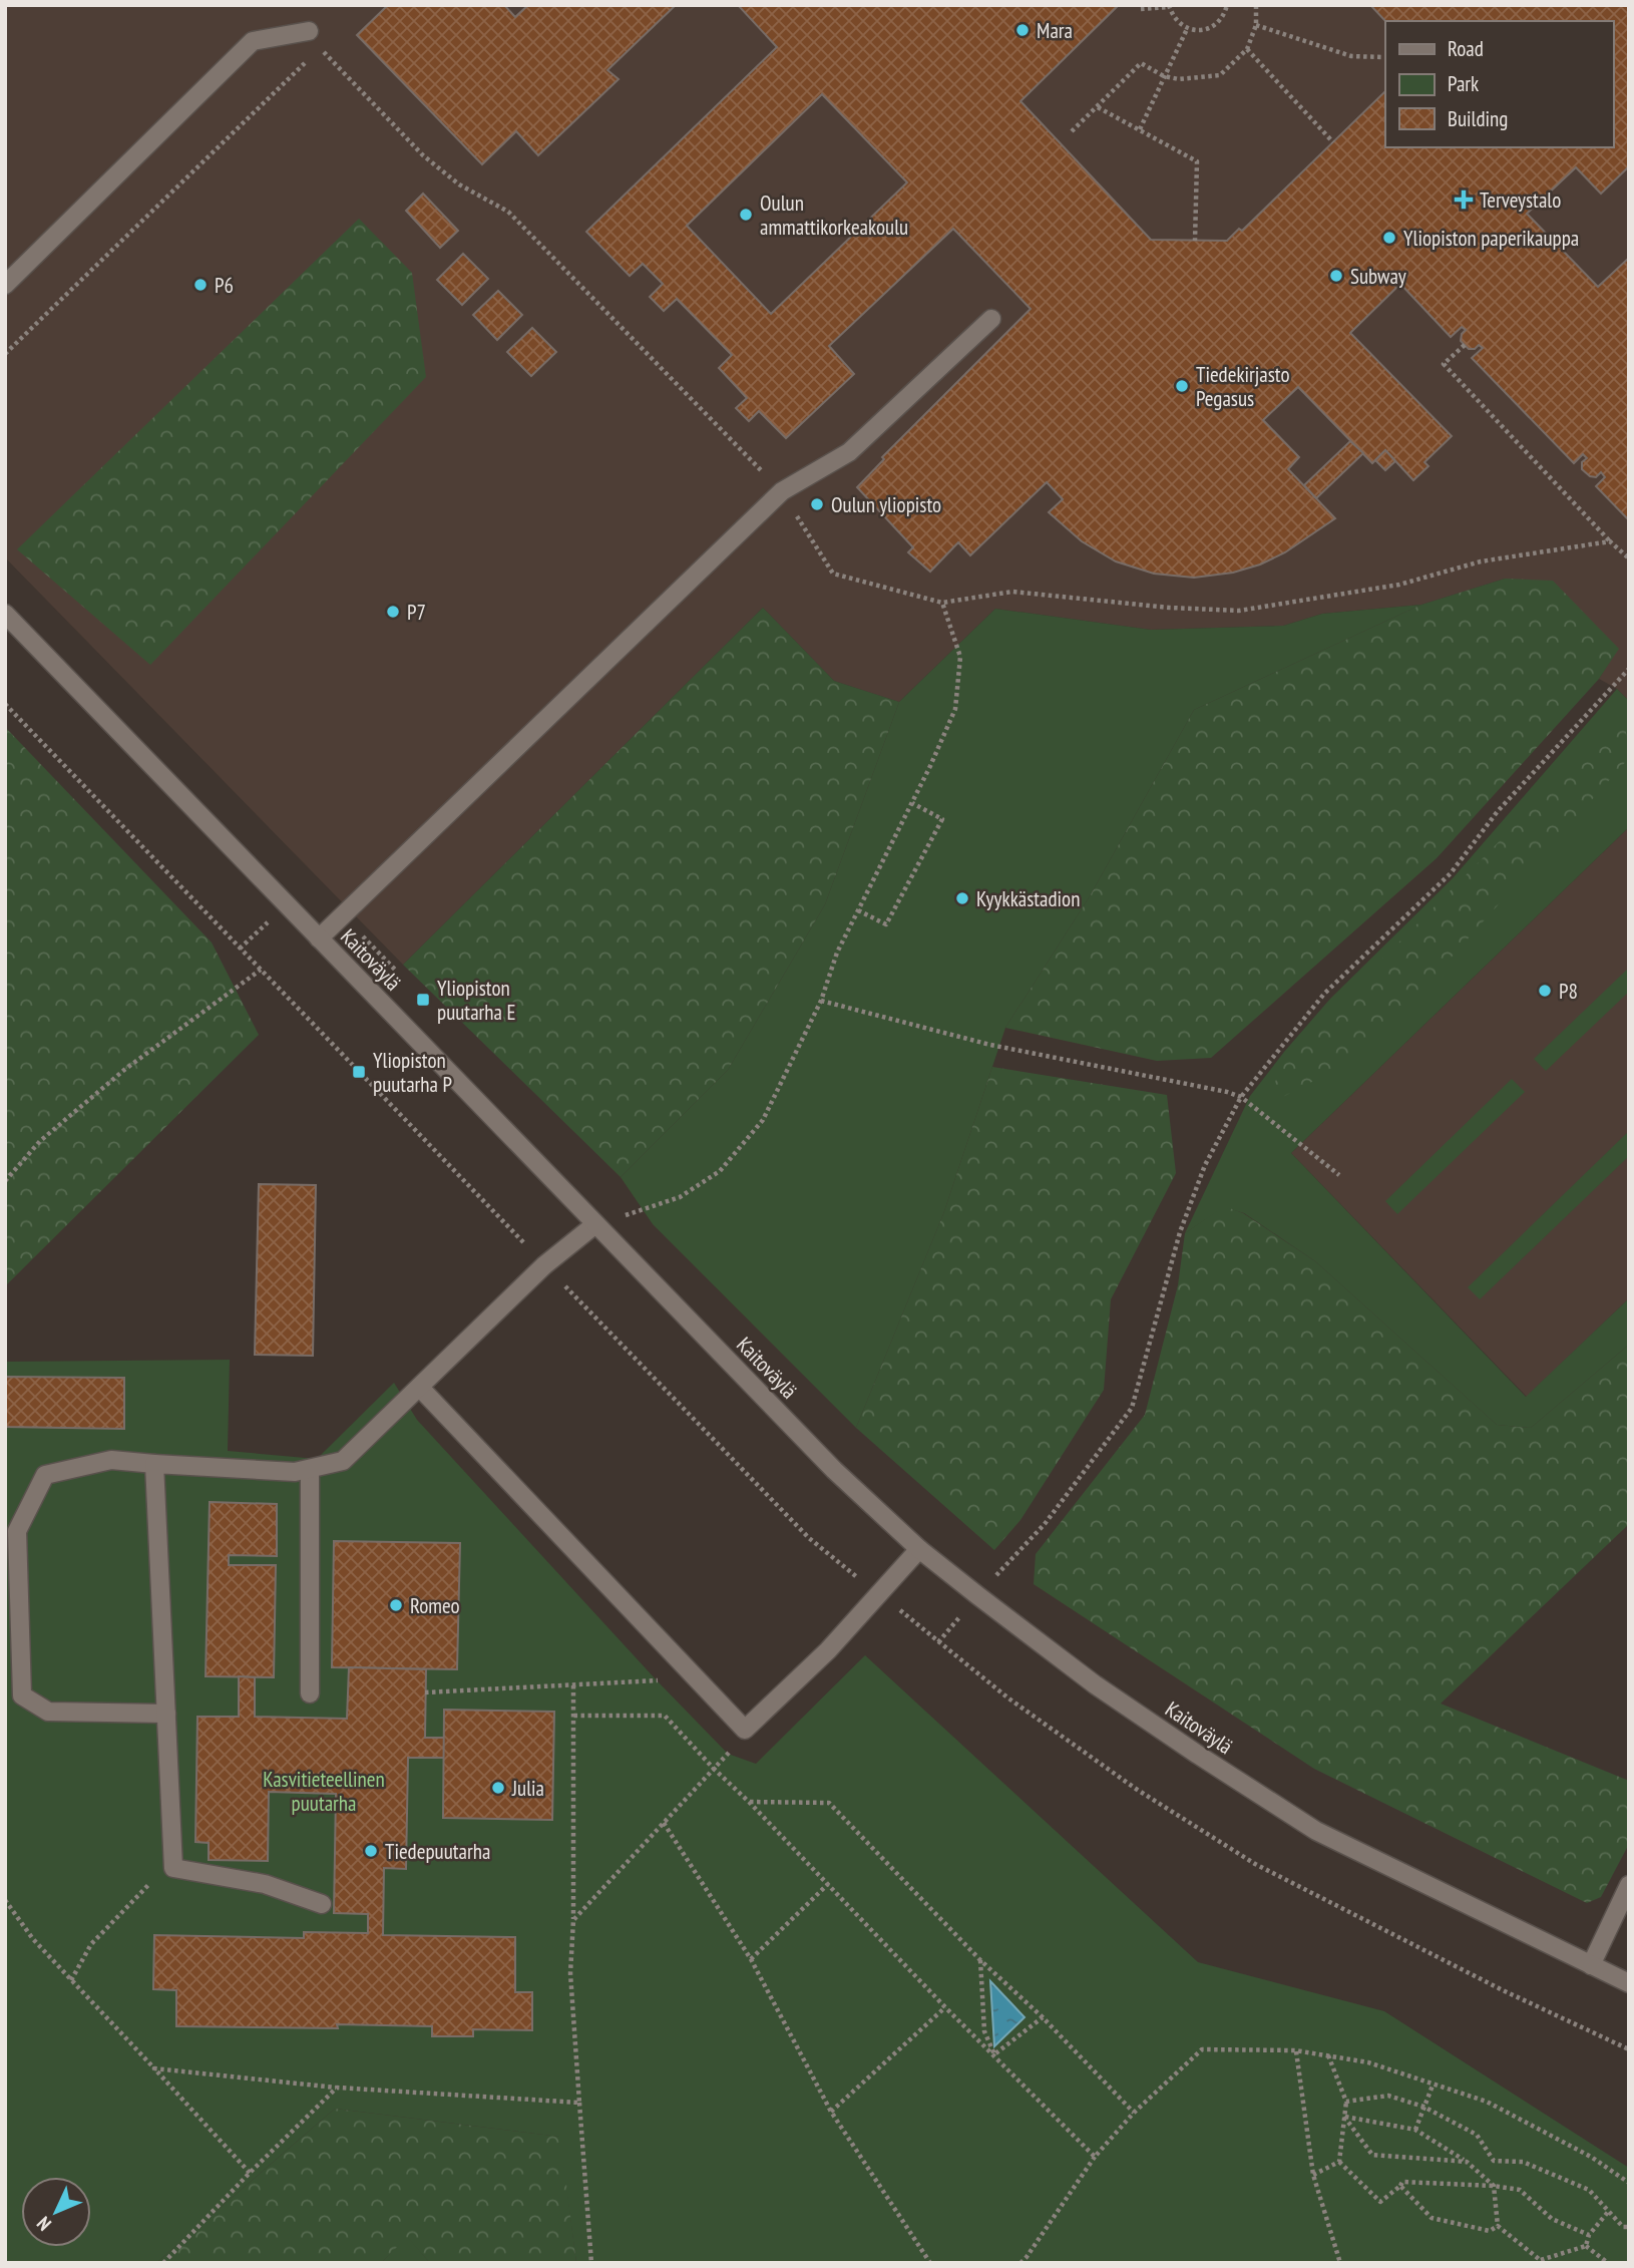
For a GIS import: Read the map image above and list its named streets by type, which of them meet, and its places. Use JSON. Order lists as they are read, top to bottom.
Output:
{
  "streets": {
    "street": ["Kaitoväylä"]
  },
  "parks": ["Kasvitieteellinen puutarha"],
  "places": {
    "other": [
      "Mara",
      "Oulun ammattikorkeakoulu",
      "Yliopiston paperikauppa",
      "Subway",
      "P6",
      "Tiedekirjasto Pegasus",
      "Oulun yliopisto",
      "P7",
      "Kyykkästadion",
      "P8",
      "Romeo",
      "Julia",
      "Tiedepuutarha"
    ],
    "health": ["Terveystalo"],
    "transit": ["Yliopiston puutarha E", "Yliopiston puutarha P"]
  },
  "legend": ["Road", "Park", "Building"],
  "north": "bottom left"
}
